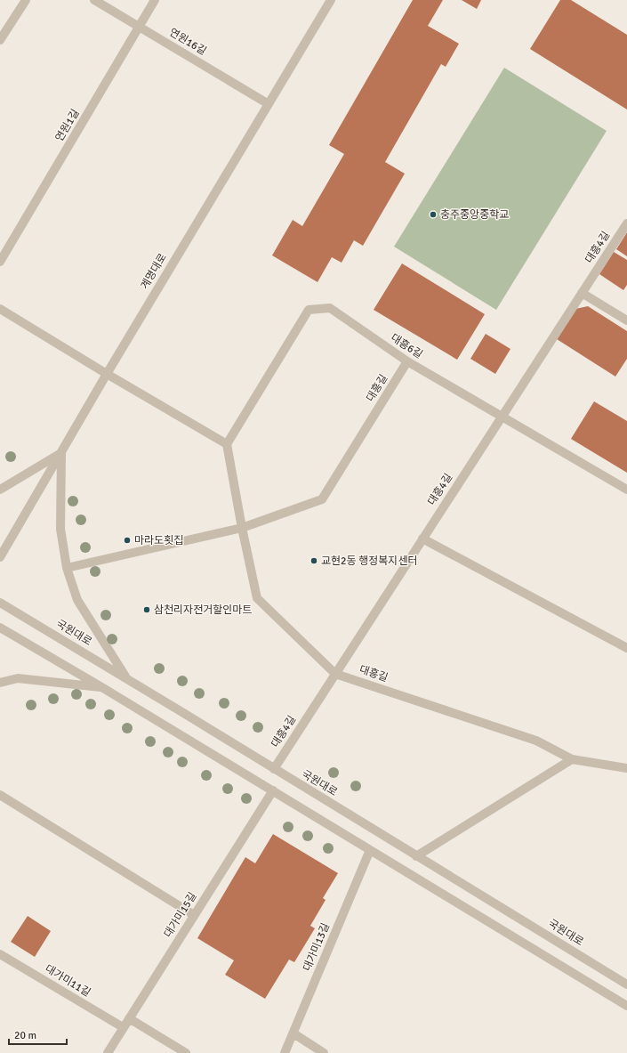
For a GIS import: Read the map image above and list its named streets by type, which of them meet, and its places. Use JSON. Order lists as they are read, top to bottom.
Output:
{
  "streets": {
    "street": [
      "연원16길",
      "연원1길",
      "대흥4길",
      "계명대로",
      "대흥6길",
      "대흥길",
      "국원대로",
      "대가미15길",
      "대가미13길",
      "대가미11길"
    ]
  },
  "crossings": [
    ["연원16길", "연원1길"],
    ["연원16길", "계명대로"],
    ["대흥4길", "대흥6길"],
    ["대흥4길", "대흥길"],
    ["대흥4길", "국원대로"],
    ["대흥6길", "대흥길"],
    ["대가미15길", "대가미11길"]
  ],
  "places": [
    "충주중앙중학교",
    "마라도횟집",
    "교현2동 행정복지센터",
    "삼천리자전거할인마트"
  ],
  "scale_bar": "20 m"
}
